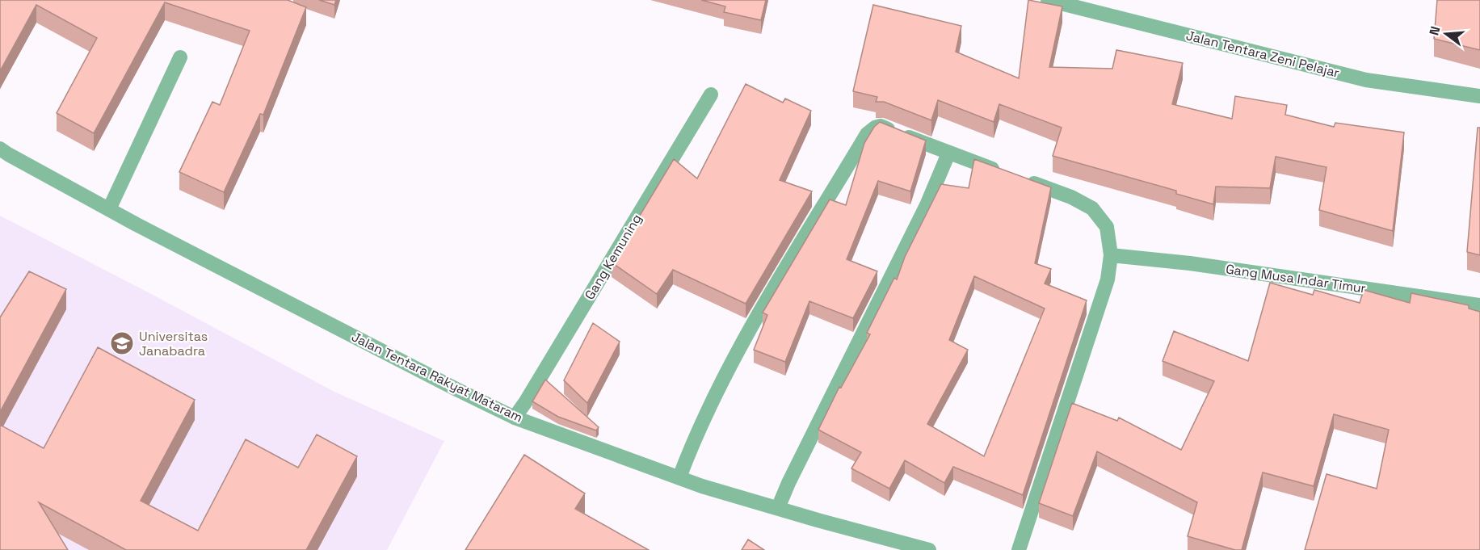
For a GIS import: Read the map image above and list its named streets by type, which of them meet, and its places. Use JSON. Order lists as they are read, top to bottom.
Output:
{
  "streets": {
    "street": [
      "Jalan Tentara Zeni Pelajar",
      "Gang Kemuning",
      "Gang Musa Indar Timur",
      "Jalan Tentara Rakyat Mataram"
    ]
  },
  "crossings": [
    ["Gang Kemuning", "Jalan Tentara Rakyat Mataram"]
  ],
  "places": {
    "school or university": ["Universitas Janabadra"]
  },
  "north": "left"
}
